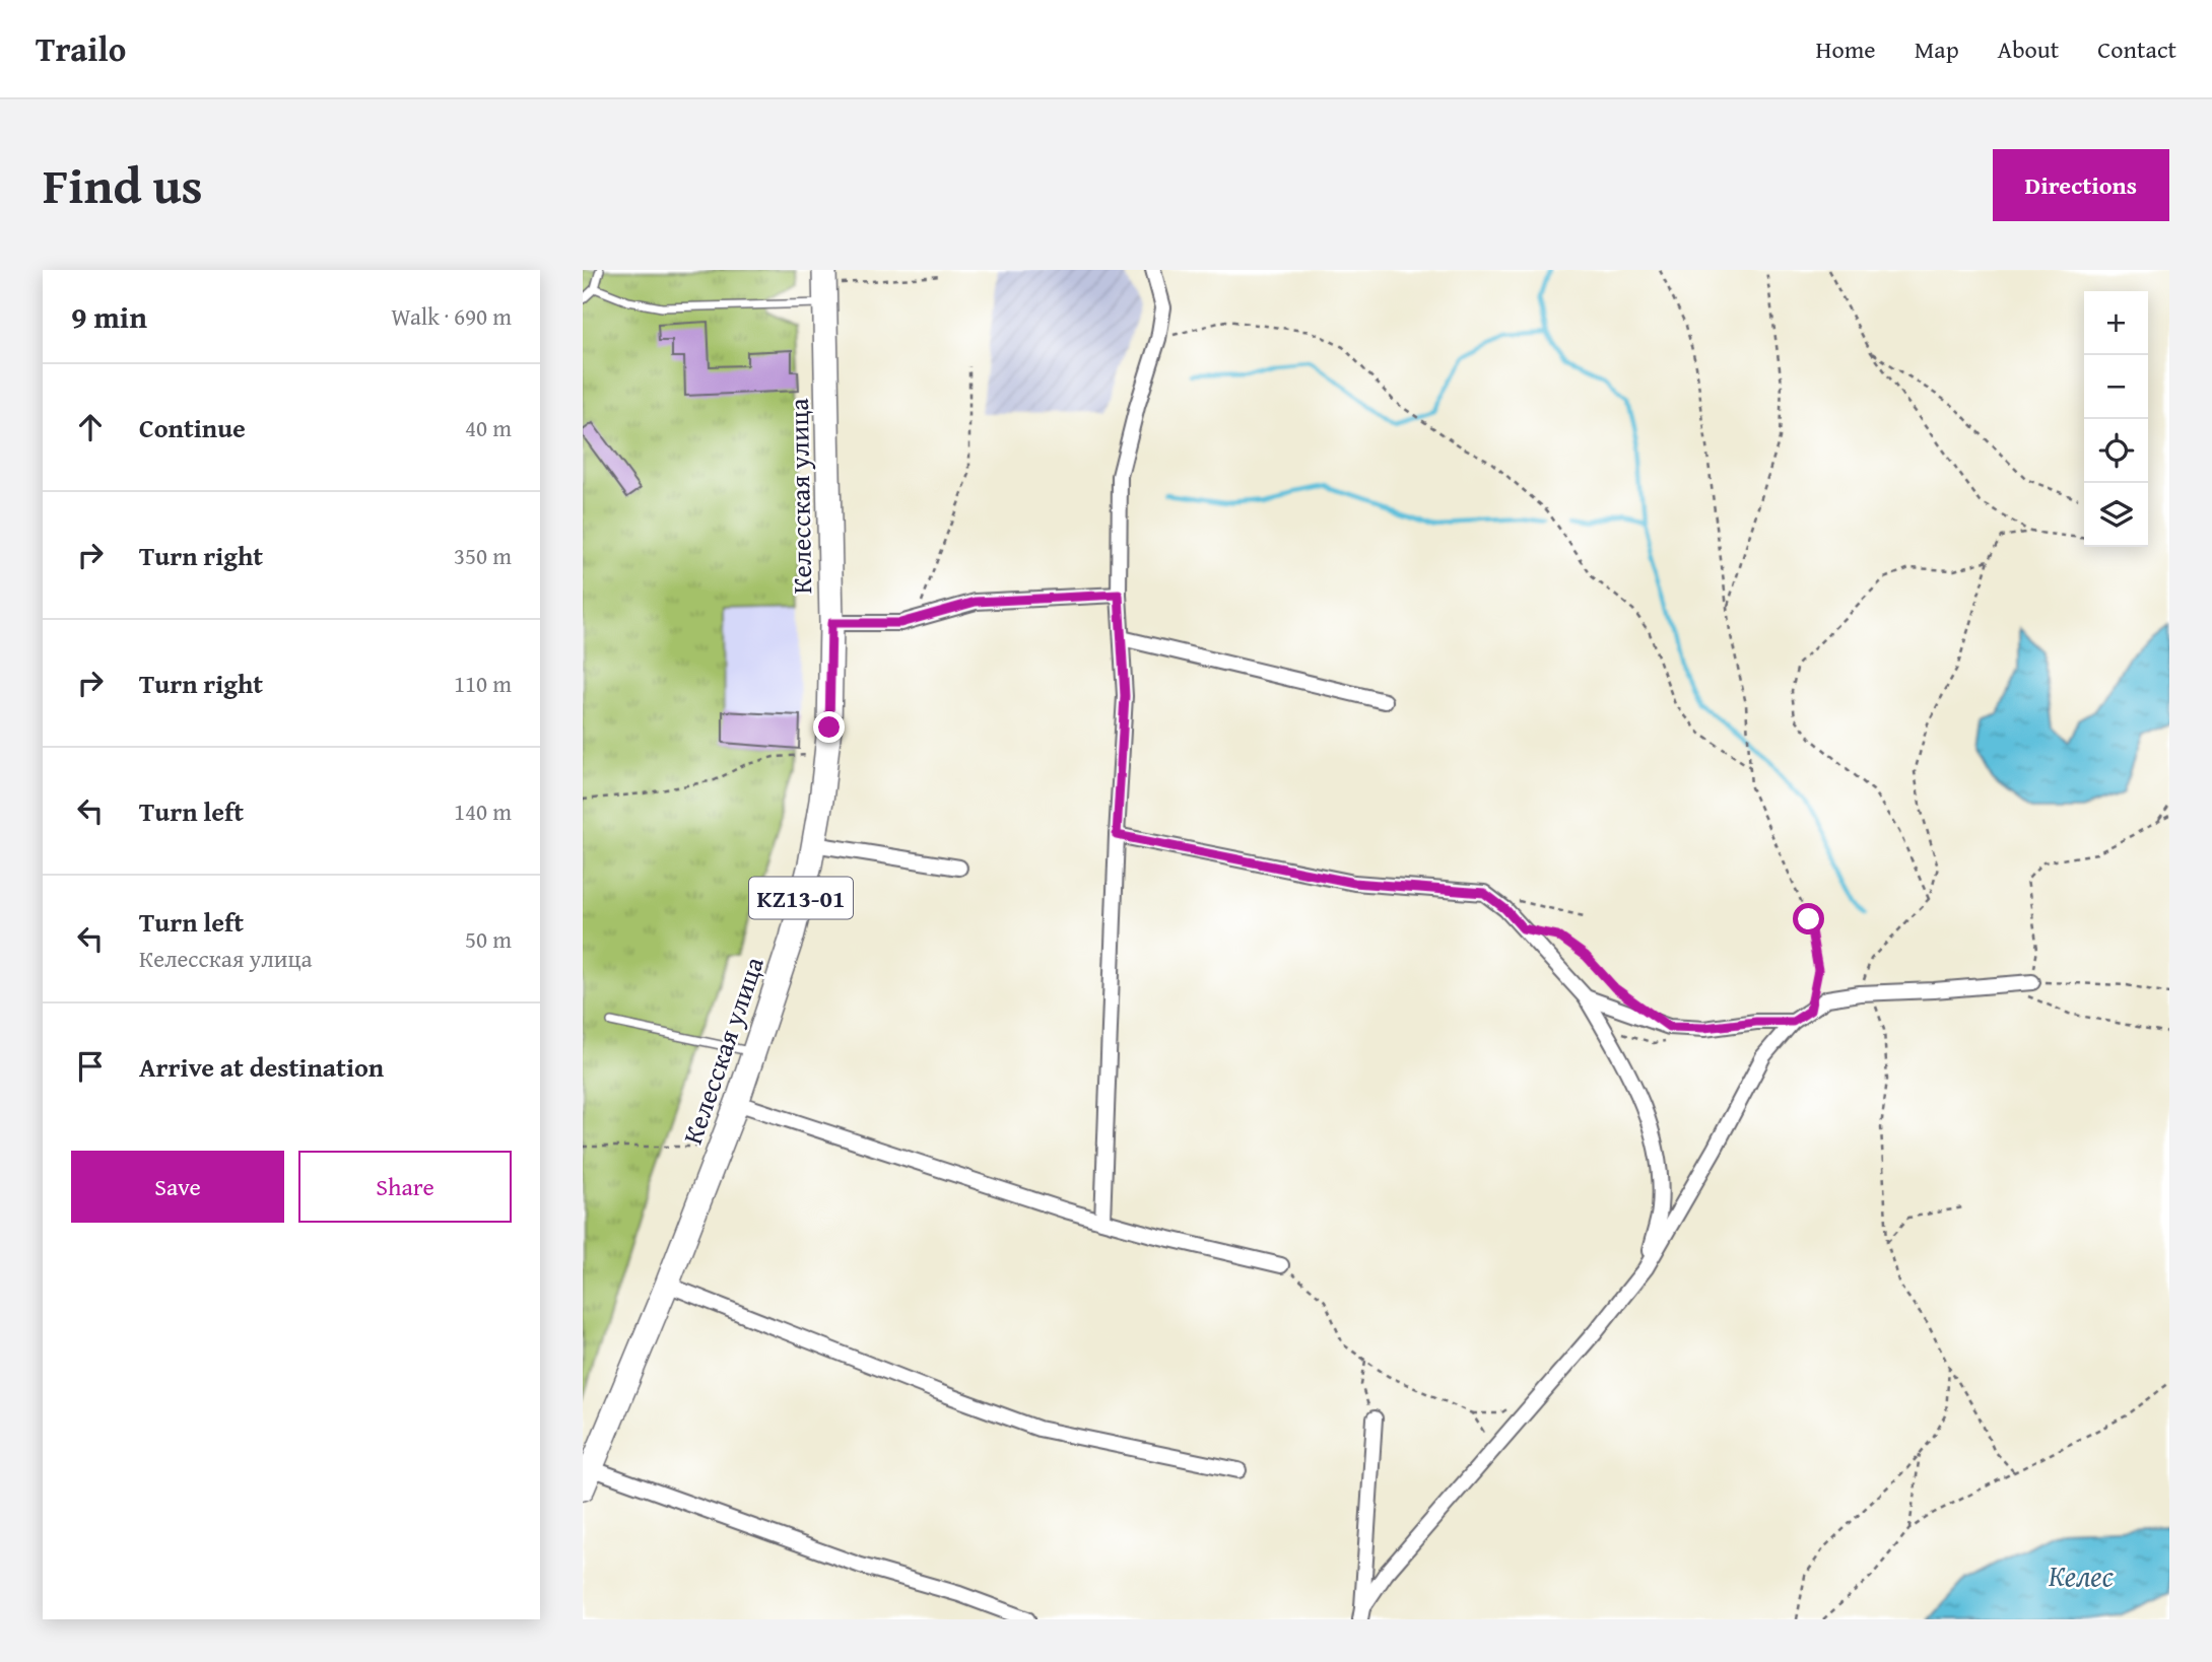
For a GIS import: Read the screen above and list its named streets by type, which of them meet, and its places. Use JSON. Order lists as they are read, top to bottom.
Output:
{
  "streets": {
    "main road": ["Келесская улица", "KZ13-01"]
  },
  "water": ["Келес"],
  "page": {
    "header": "Trailo",
    "nav": [
      "Home",
      "Map",
      "About",
      "Contact"
    ],
    "title": "Find us",
    "buttons": [
      "Directions",
      ["Save", "Share"]
    ],
    "heading": ["9 min", "Walk · 690 m"],
    "map_buttons": ["+", "−"],
    "list": [
      ["Continue", "40 m"],
      ["Turn right", "350 m"],
      ["Turn right", "110 m"],
      ["Turn left", "140 m"],
      ["Turn left", "Келесская улица", "50 m"],
      "Arrive at destination"
    ]
  }
}
